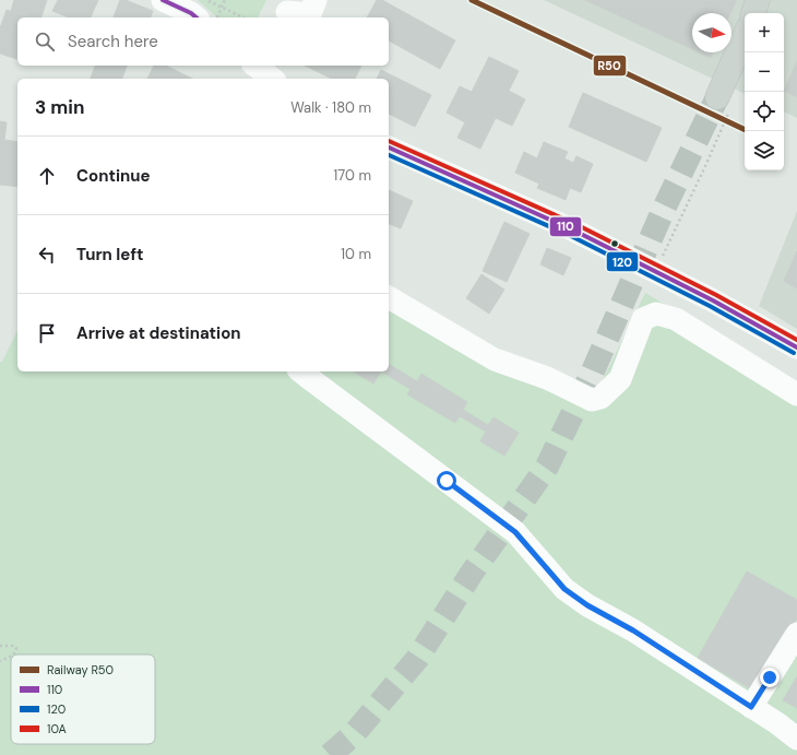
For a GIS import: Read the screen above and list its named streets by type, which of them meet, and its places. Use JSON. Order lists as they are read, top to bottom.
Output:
{
  "lines": [
    "rail line R50",
    "transit line 110",
    "transit line 10A",
    "transit line 120"
  ],
  "legend": [
    "Railway R50",
    "110",
    "120",
    "10A"
  ],
  "north": "right",
  "page": {
    "map_buttons": ["+", "−"],
    "search": "Search here",
    "heading": ["3 min", "Walk · 180 m"],
    "list": [
      ["Continue", "170 m"],
      ["Turn left", "10 m"],
      "Arrive at destination"
    ]
  }
}
